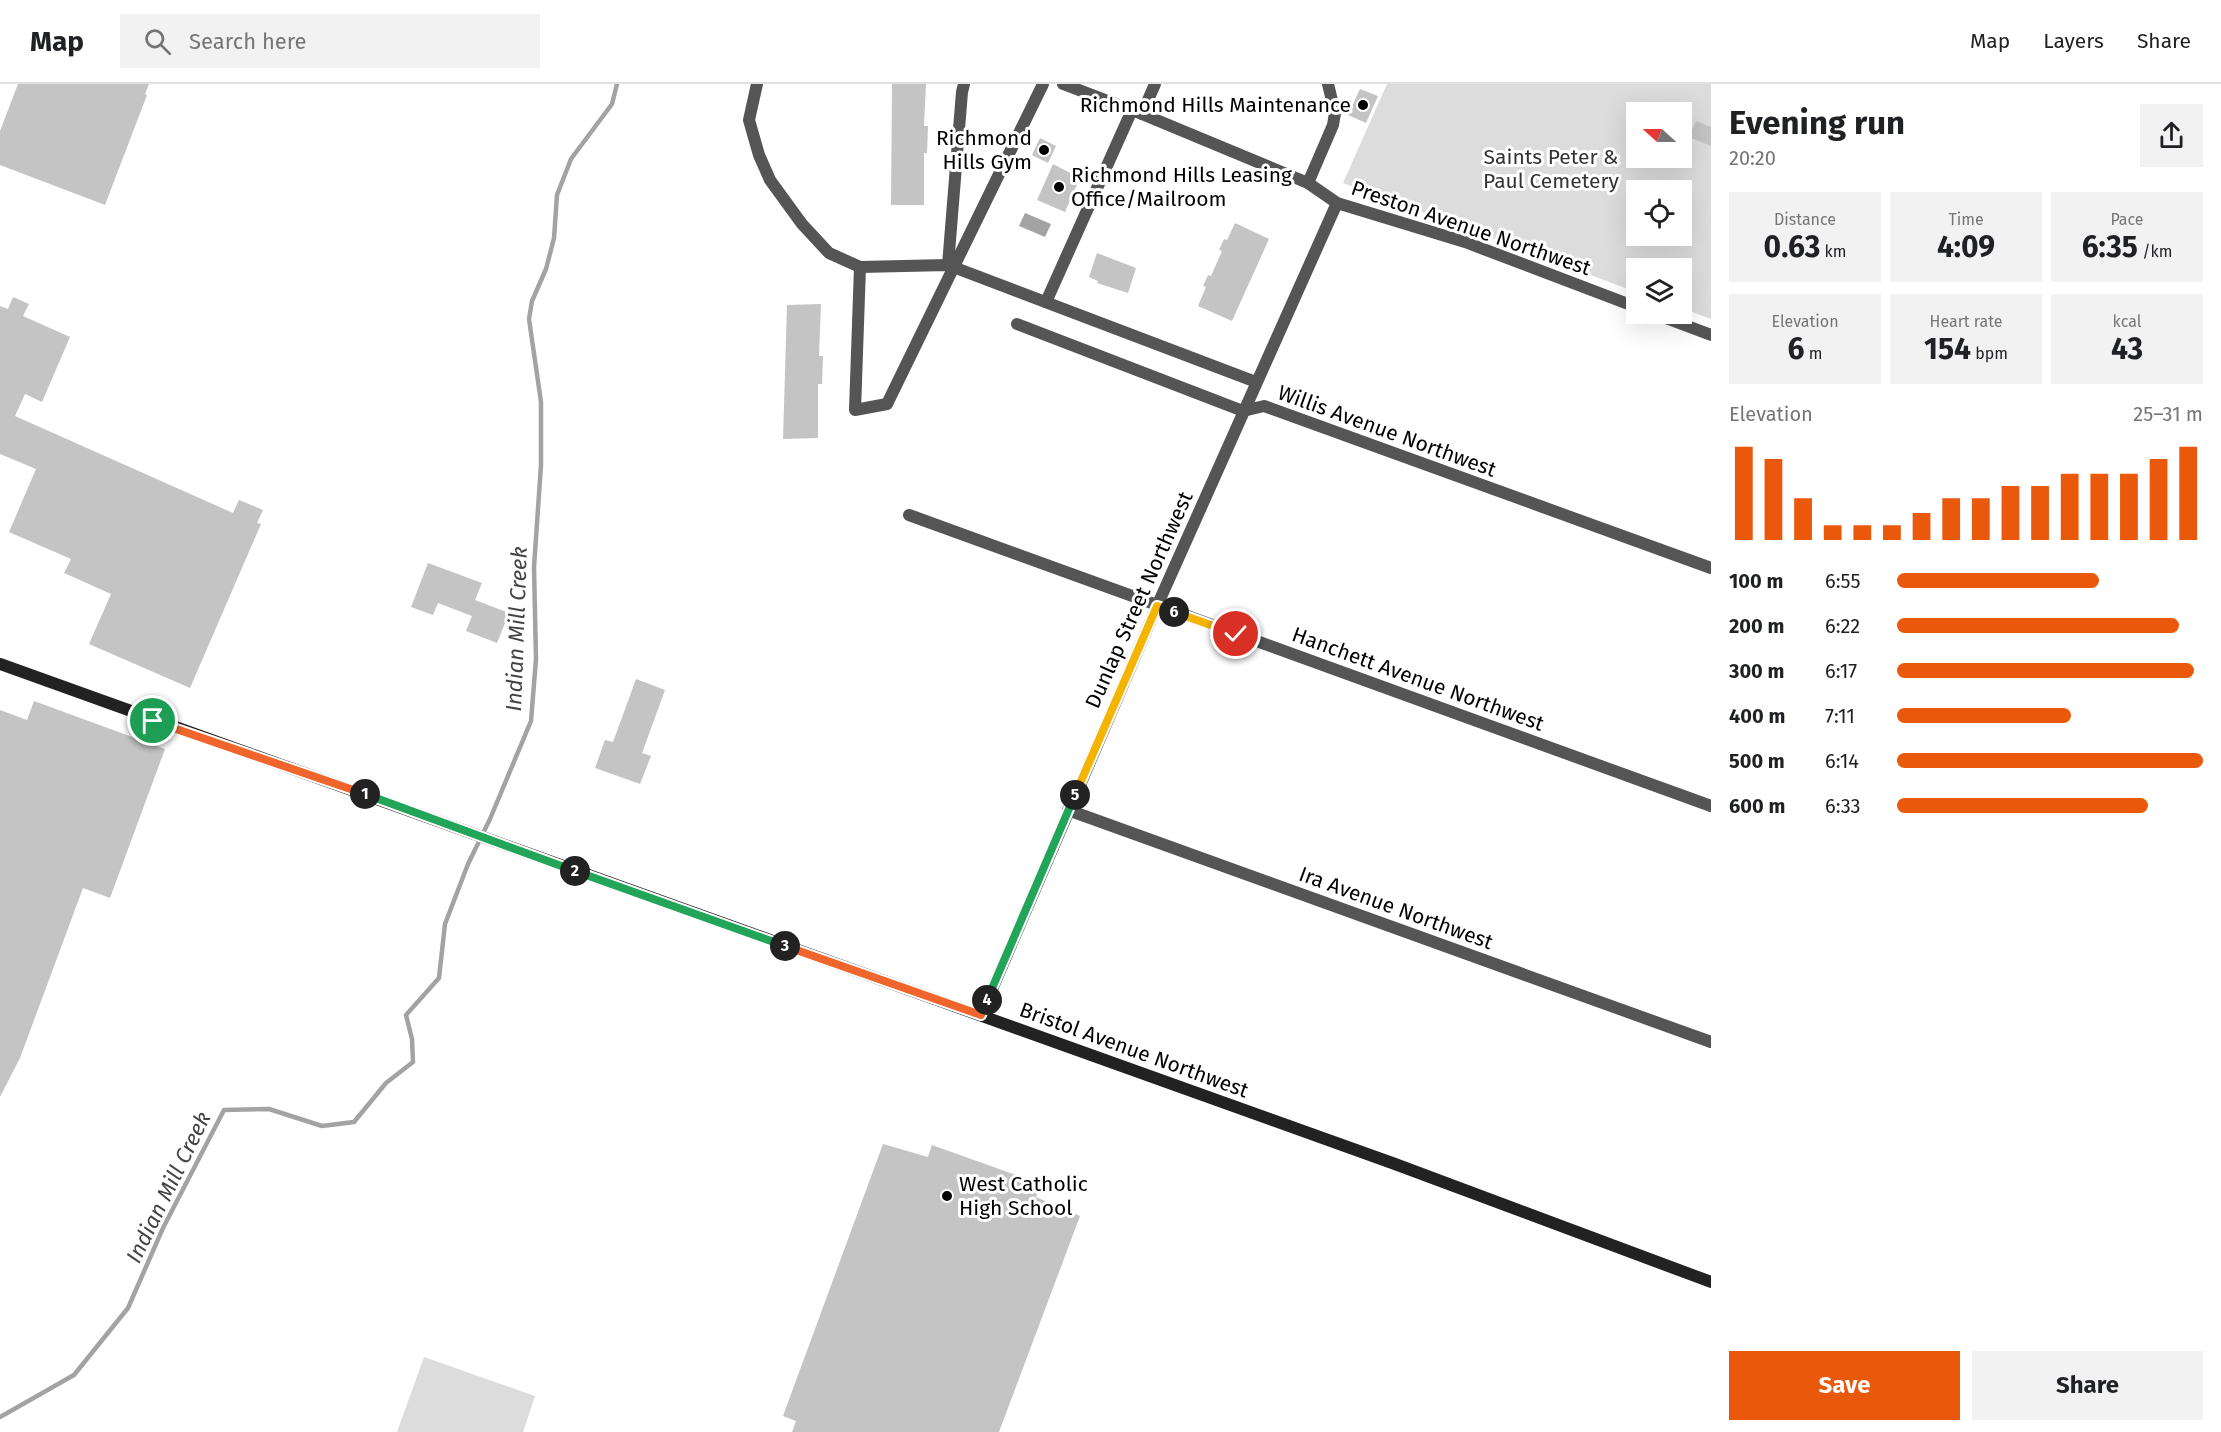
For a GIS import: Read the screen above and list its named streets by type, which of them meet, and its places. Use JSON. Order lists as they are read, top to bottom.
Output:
{
  "streets": {
    "street": [
      "Preston Avenue Northwest",
      "Willis Avenue Northwest",
      "Dunlap Street Northwest",
      "Hanchett Avenue Northwest",
      "Ira Avenue Northwest",
      "Bristol Avenue Northwest"
    ]
  },
  "crossings": [
    ["Preston Avenue Northwest", "Dunlap Street Northwest"],
    ["Willis Avenue Northwest", "Dunlap Street Northwest"],
    ["Dunlap Street Northwest", "Hanchett Avenue Northwest"],
    ["Dunlap Street Northwest", "Ira Avenue Northwest"],
    ["Dunlap Street Northwest", "Bristol Avenue Northwest"]
  ],
  "water": ["Indian Mill Creek"],
  "parks": ["Saints Peter & Paul Cemetery"],
  "places": [
    "Richmond Hills Maintenance",
    "Richmond Hills Gym",
    "Richmond Hills Leasing Office/Mailroom",
    "West Catholic High School"
  ],
  "north": "left",
  "page": {
    "header": "Map",
    "search": "Search here",
    "nav": ["Map", "Layers", "Share"],
    "heading": ["Evening run", "20:20"],
    "stats": [
      ["Distance", "0.63 km"],
      ["Time", "4:09"],
      ["Pace", "6:35 /km"],
      ["Elevation", "6 m"],
      ["Heart rate", "154 bpm"],
      ["kcal", "43"]
    ],
    "chart": ["Elevation", "25–31 m"],
    "list": [
      {
        "name": "100 m",
        "note": "6:55"
      },
      {
        "name": "200 m",
        "note": "6:22"
      },
      {
        "name": "300 m",
        "note": "6:17"
      },
      {
        "name": "400 m",
        "note": "7:11"
      },
      {
        "name": "500 m",
        "note": "6:14"
      },
      {
        "name": "600 m",
        "note": "6:33"
      }
    ],
    "pins": [
      "6",
      "1",
      "5",
      "2",
      "3",
      "4"
    ],
    "buttons": ["Save", "Share"]
  }
}
